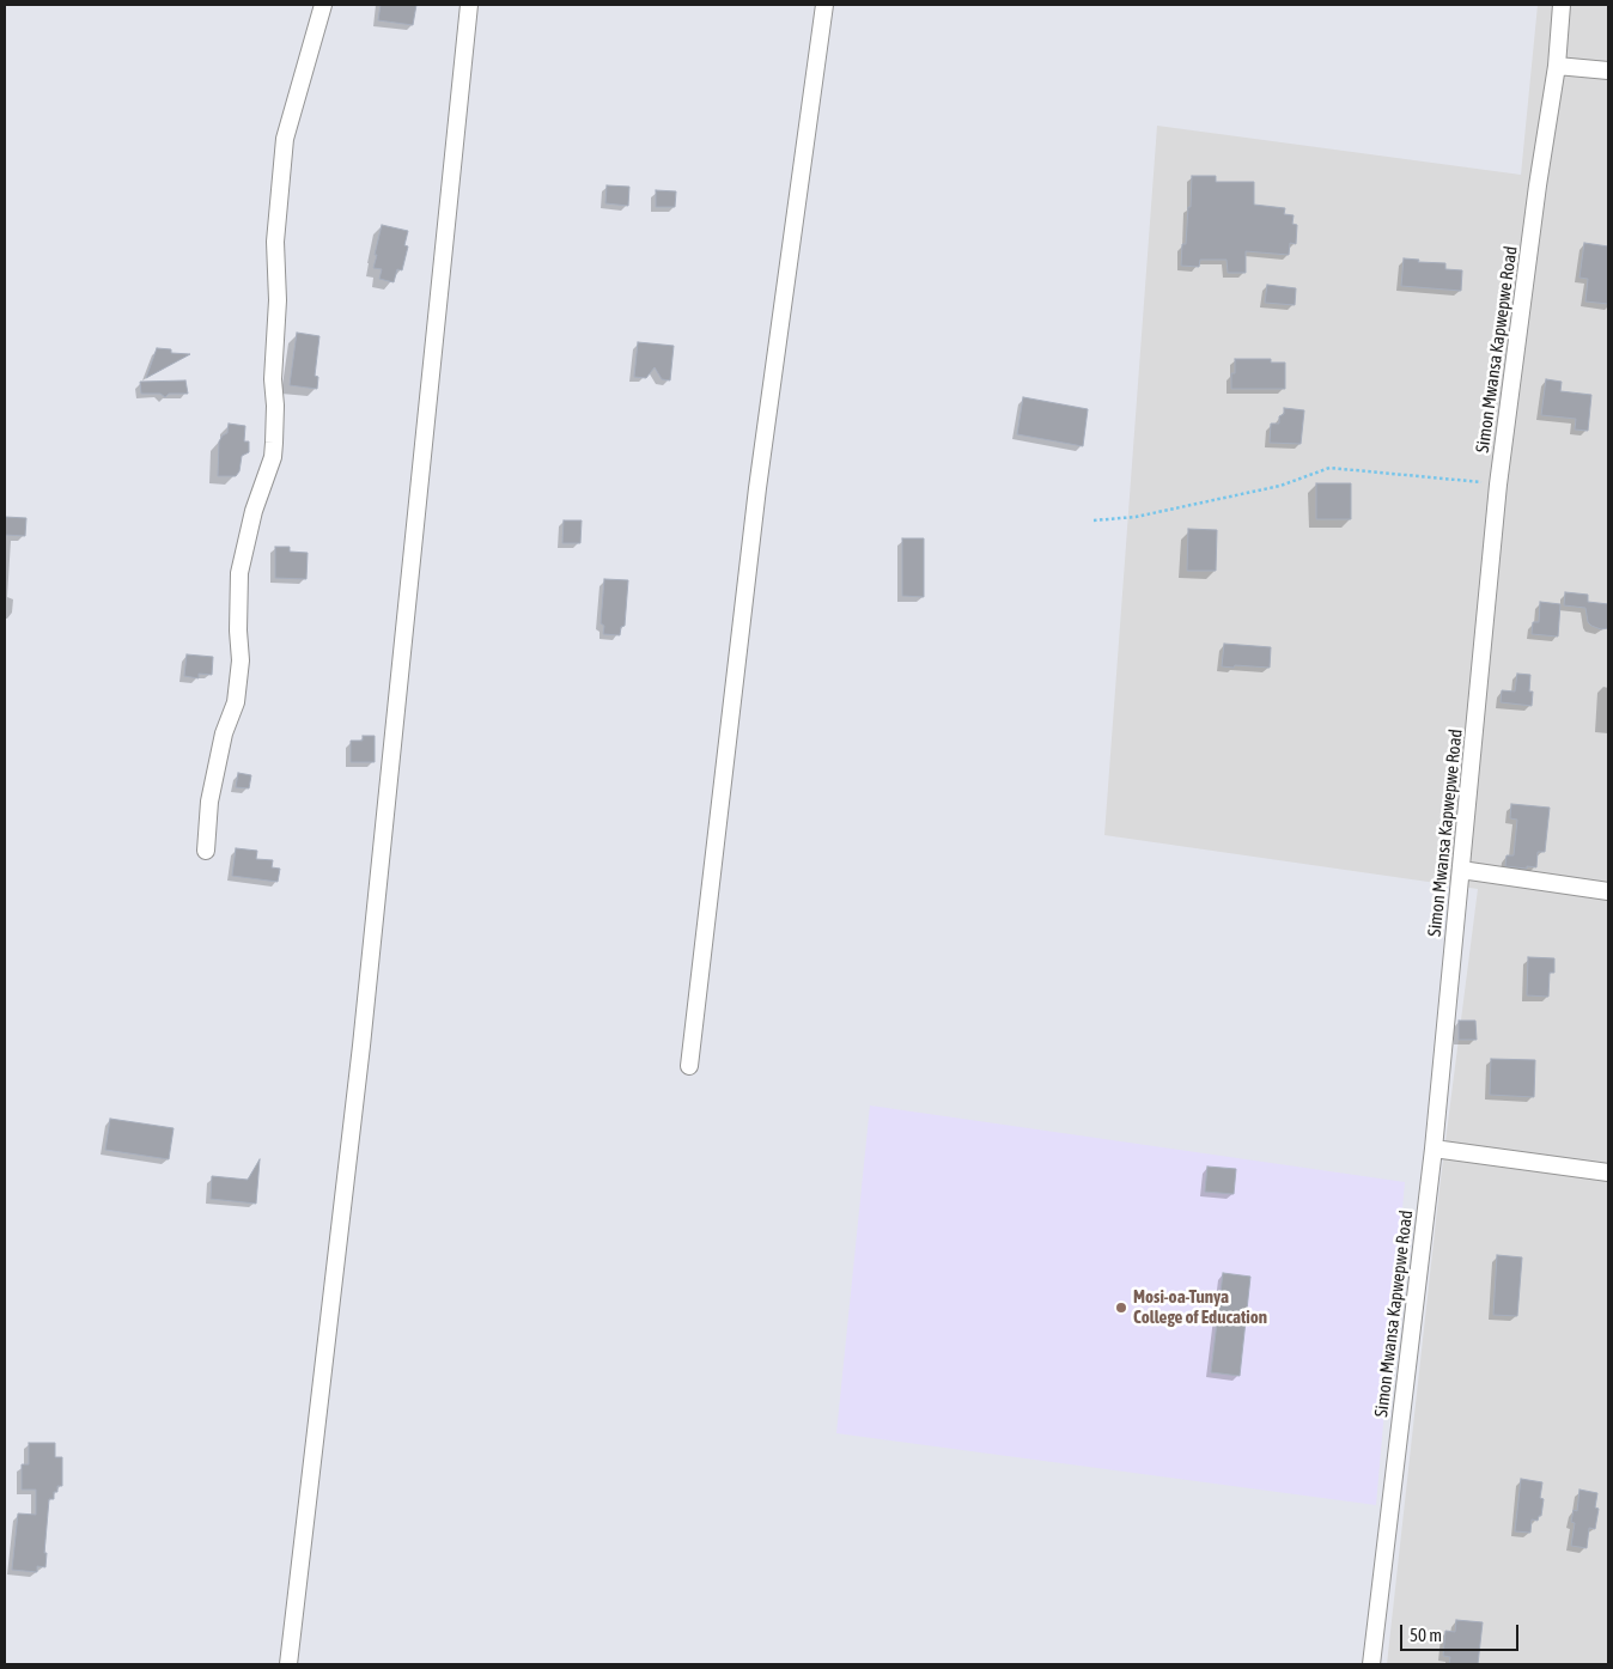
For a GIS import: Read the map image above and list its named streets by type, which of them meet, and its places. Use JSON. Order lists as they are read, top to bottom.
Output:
{
  "streets": {
    "street": ["Simon Mwansa Kapwepwe Road"]
  },
  "places": ["Mosi-oa-Tunya College of Education"],
  "scale_bar": "50 m"
}
